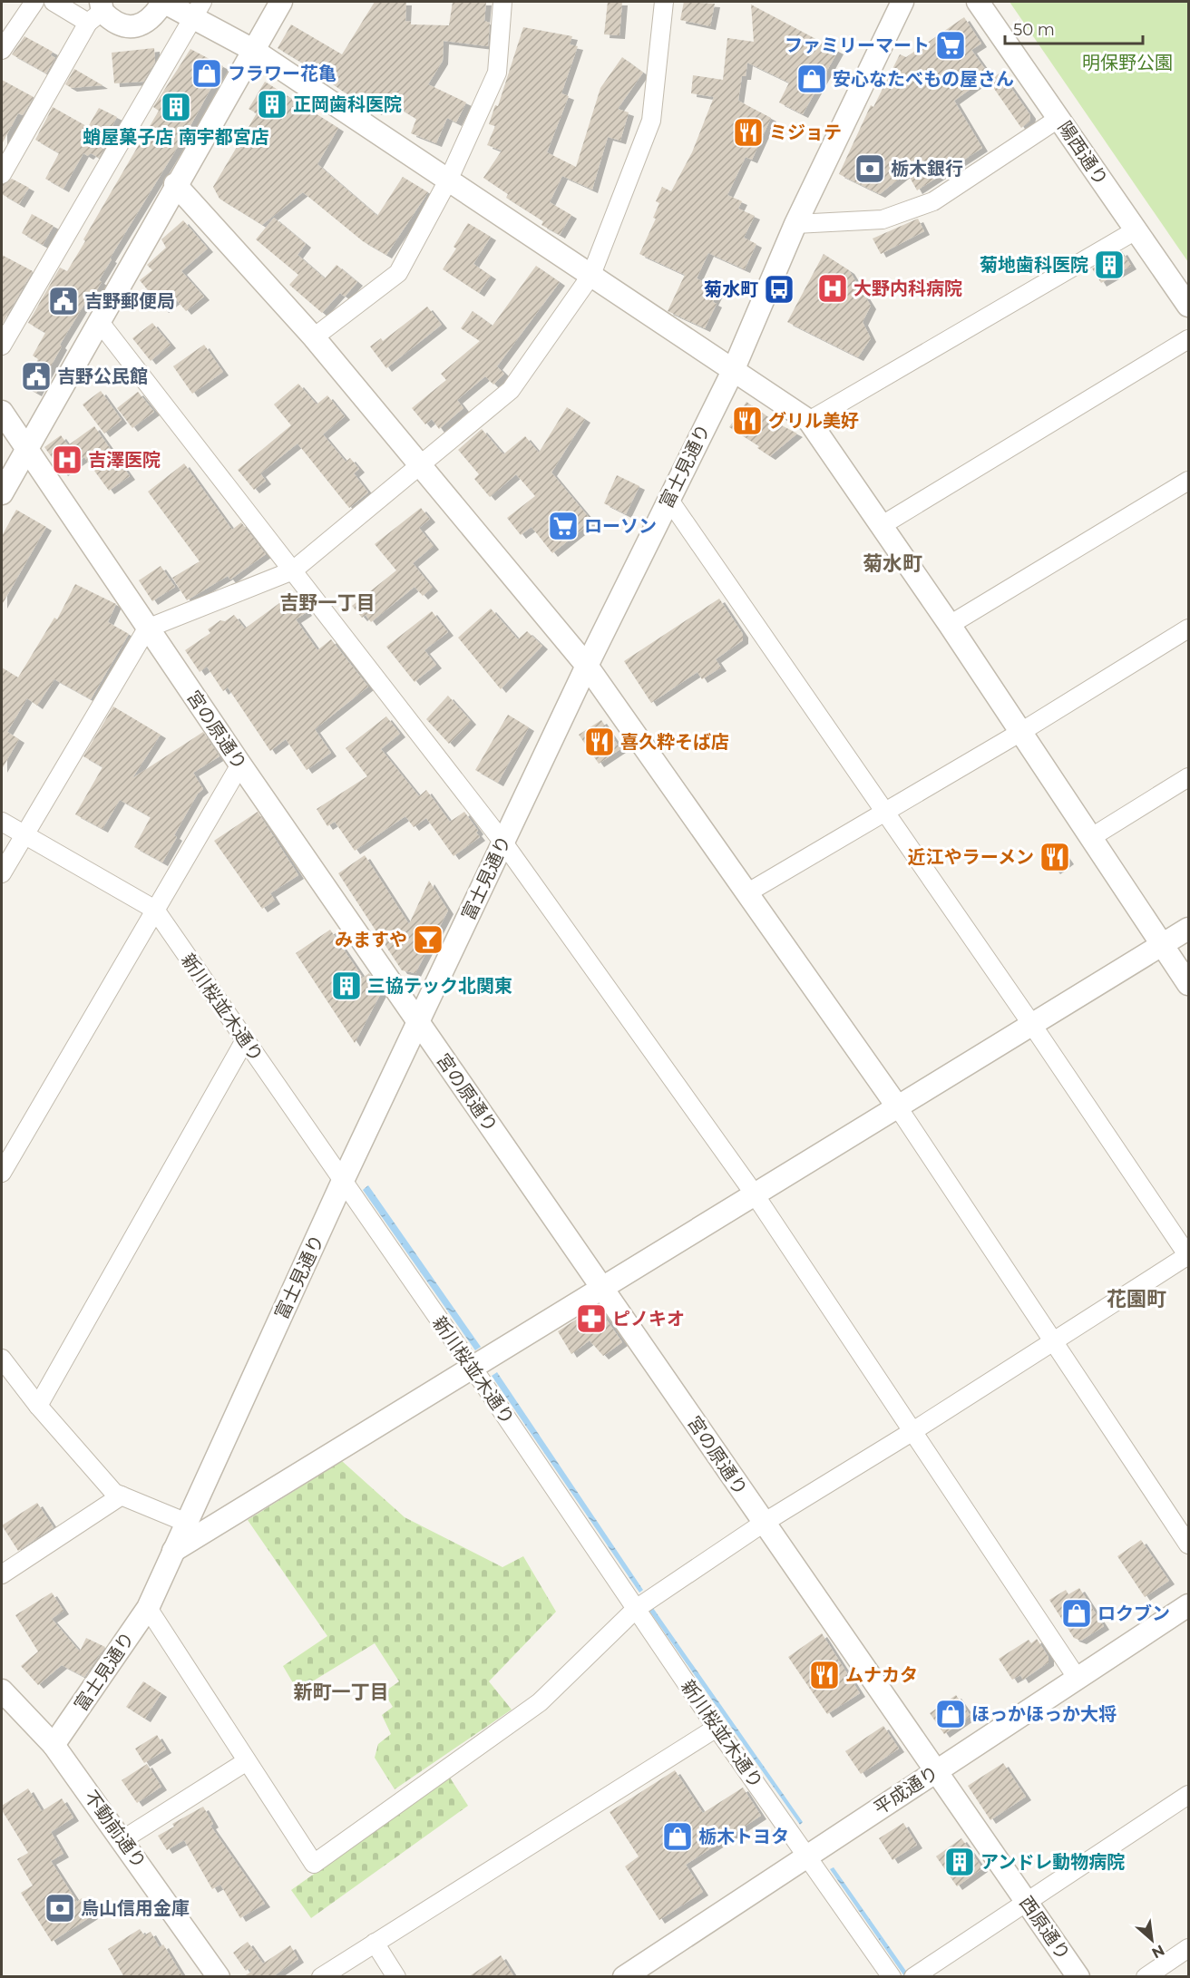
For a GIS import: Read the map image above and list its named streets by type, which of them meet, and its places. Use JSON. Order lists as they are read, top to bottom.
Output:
{
  "streets": {
    "street": [
      "陽西通り",
      "富士見通り",
      "宮の原通り",
      "新川桜並木通り",
      "平成通り",
      "不動前通り",
      "西原通り"
    ]
  },
  "crossings": [
    ["富士見通り", "宮の原通り"],
    ["富士見通り", "新川桜並木通り"],
    ["富士見通り", "不動前通り"],
    ["宮の原通り", "平成通り"],
    ["宮の原通り", "西原通り"],
    ["新川桜並木通り", "平成通り"],
    ["平成通り", "西原通り"]
  ],
  "districts": [
    "菊水町",
    "吉野一丁目",
    "花園町",
    "新町一丁目"
  ],
  "parks": ["明保野公園"],
  "places": {
    "supermarket": ["ファミリーマート", "ローソン"],
    "shop": [
      "フラワー花亀",
      "安心なたべもの屋さん",
      "ロクブン",
      "ほっかほっか大将",
      "栃木トヨタ"
    ],
    "building": [
      "正岡歯科医院",
      "蛸屋菓子店 南宇都宮店",
      "菊地歯科医院",
      "三協テック北関東",
      "アンドレ動物病院"
    ],
    "restaurant": [
      "ミジョテ",
      "グリル美好",
      "喜久粋そば店",
      "近江やラーメン",
      "ムナカタ"
    ],
    "bank": ["栃木銀行", "烏山信用金庫"],
    "hospital": ["大野内科病院", "吉澤医院"],
    "bus stop": ["菊水町"],
    "public building": ["吉野郵便局", "吉野公民館"],
    "bar": ["みますや"],
    "pharmacy": ["ピノキオ"]
  },
  "scale_bar": "50 m",
  "north": "bottom right"
}
